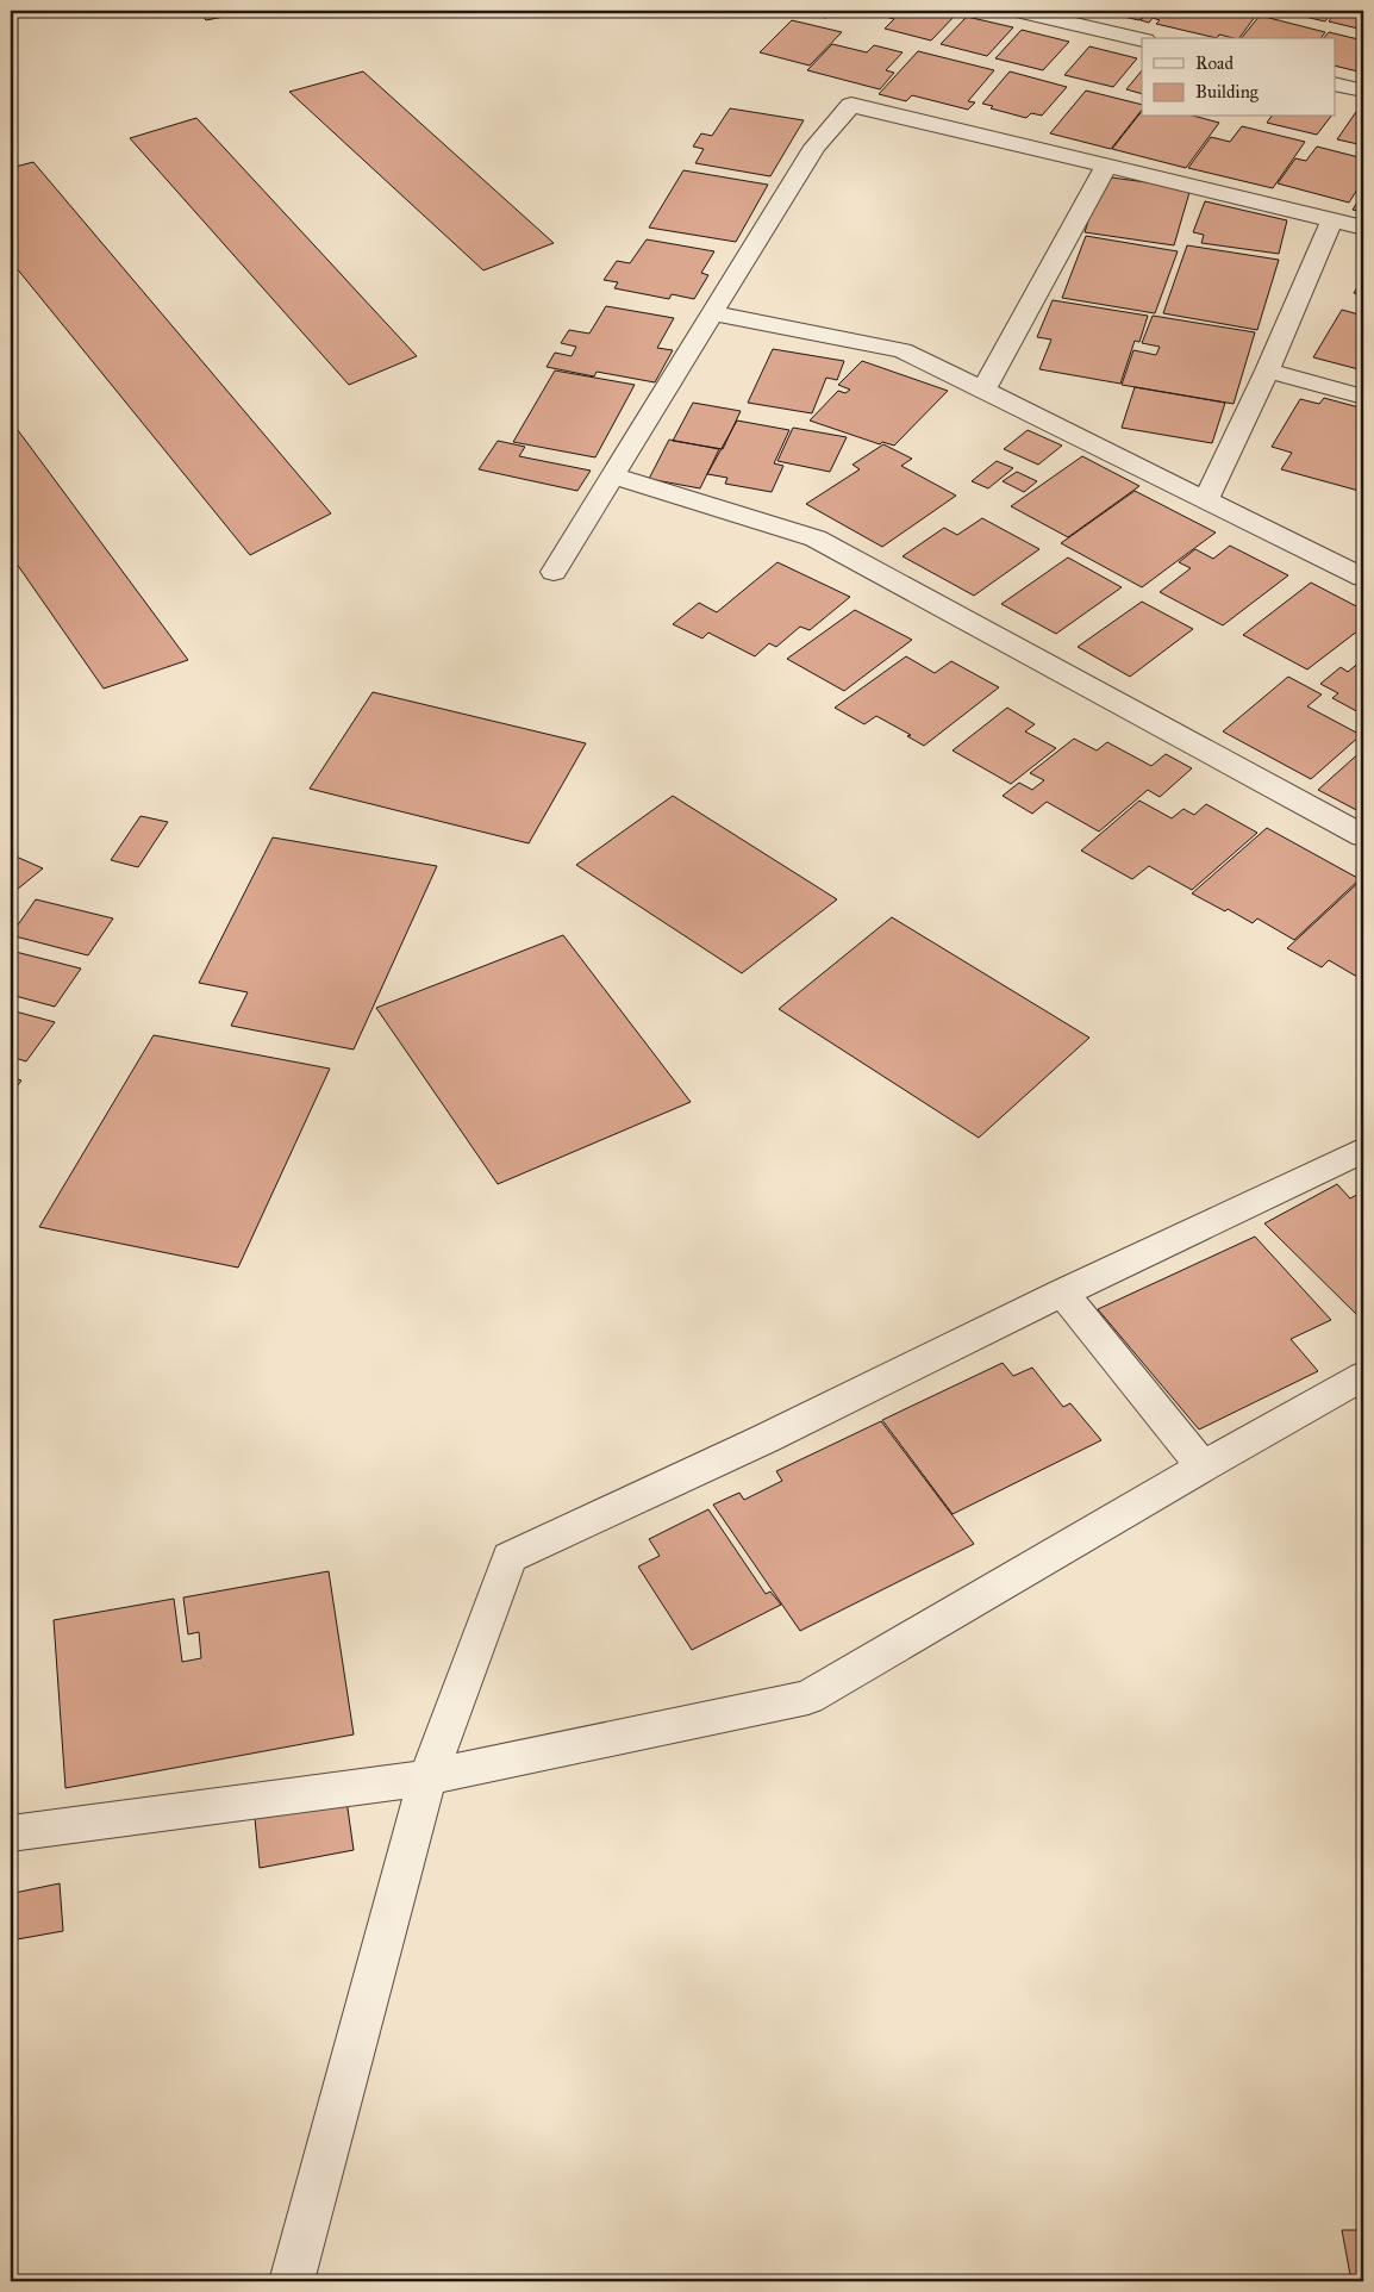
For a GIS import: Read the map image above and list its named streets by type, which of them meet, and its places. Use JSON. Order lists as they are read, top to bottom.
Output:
{
  "legend": ["Road", "Building"]
}
